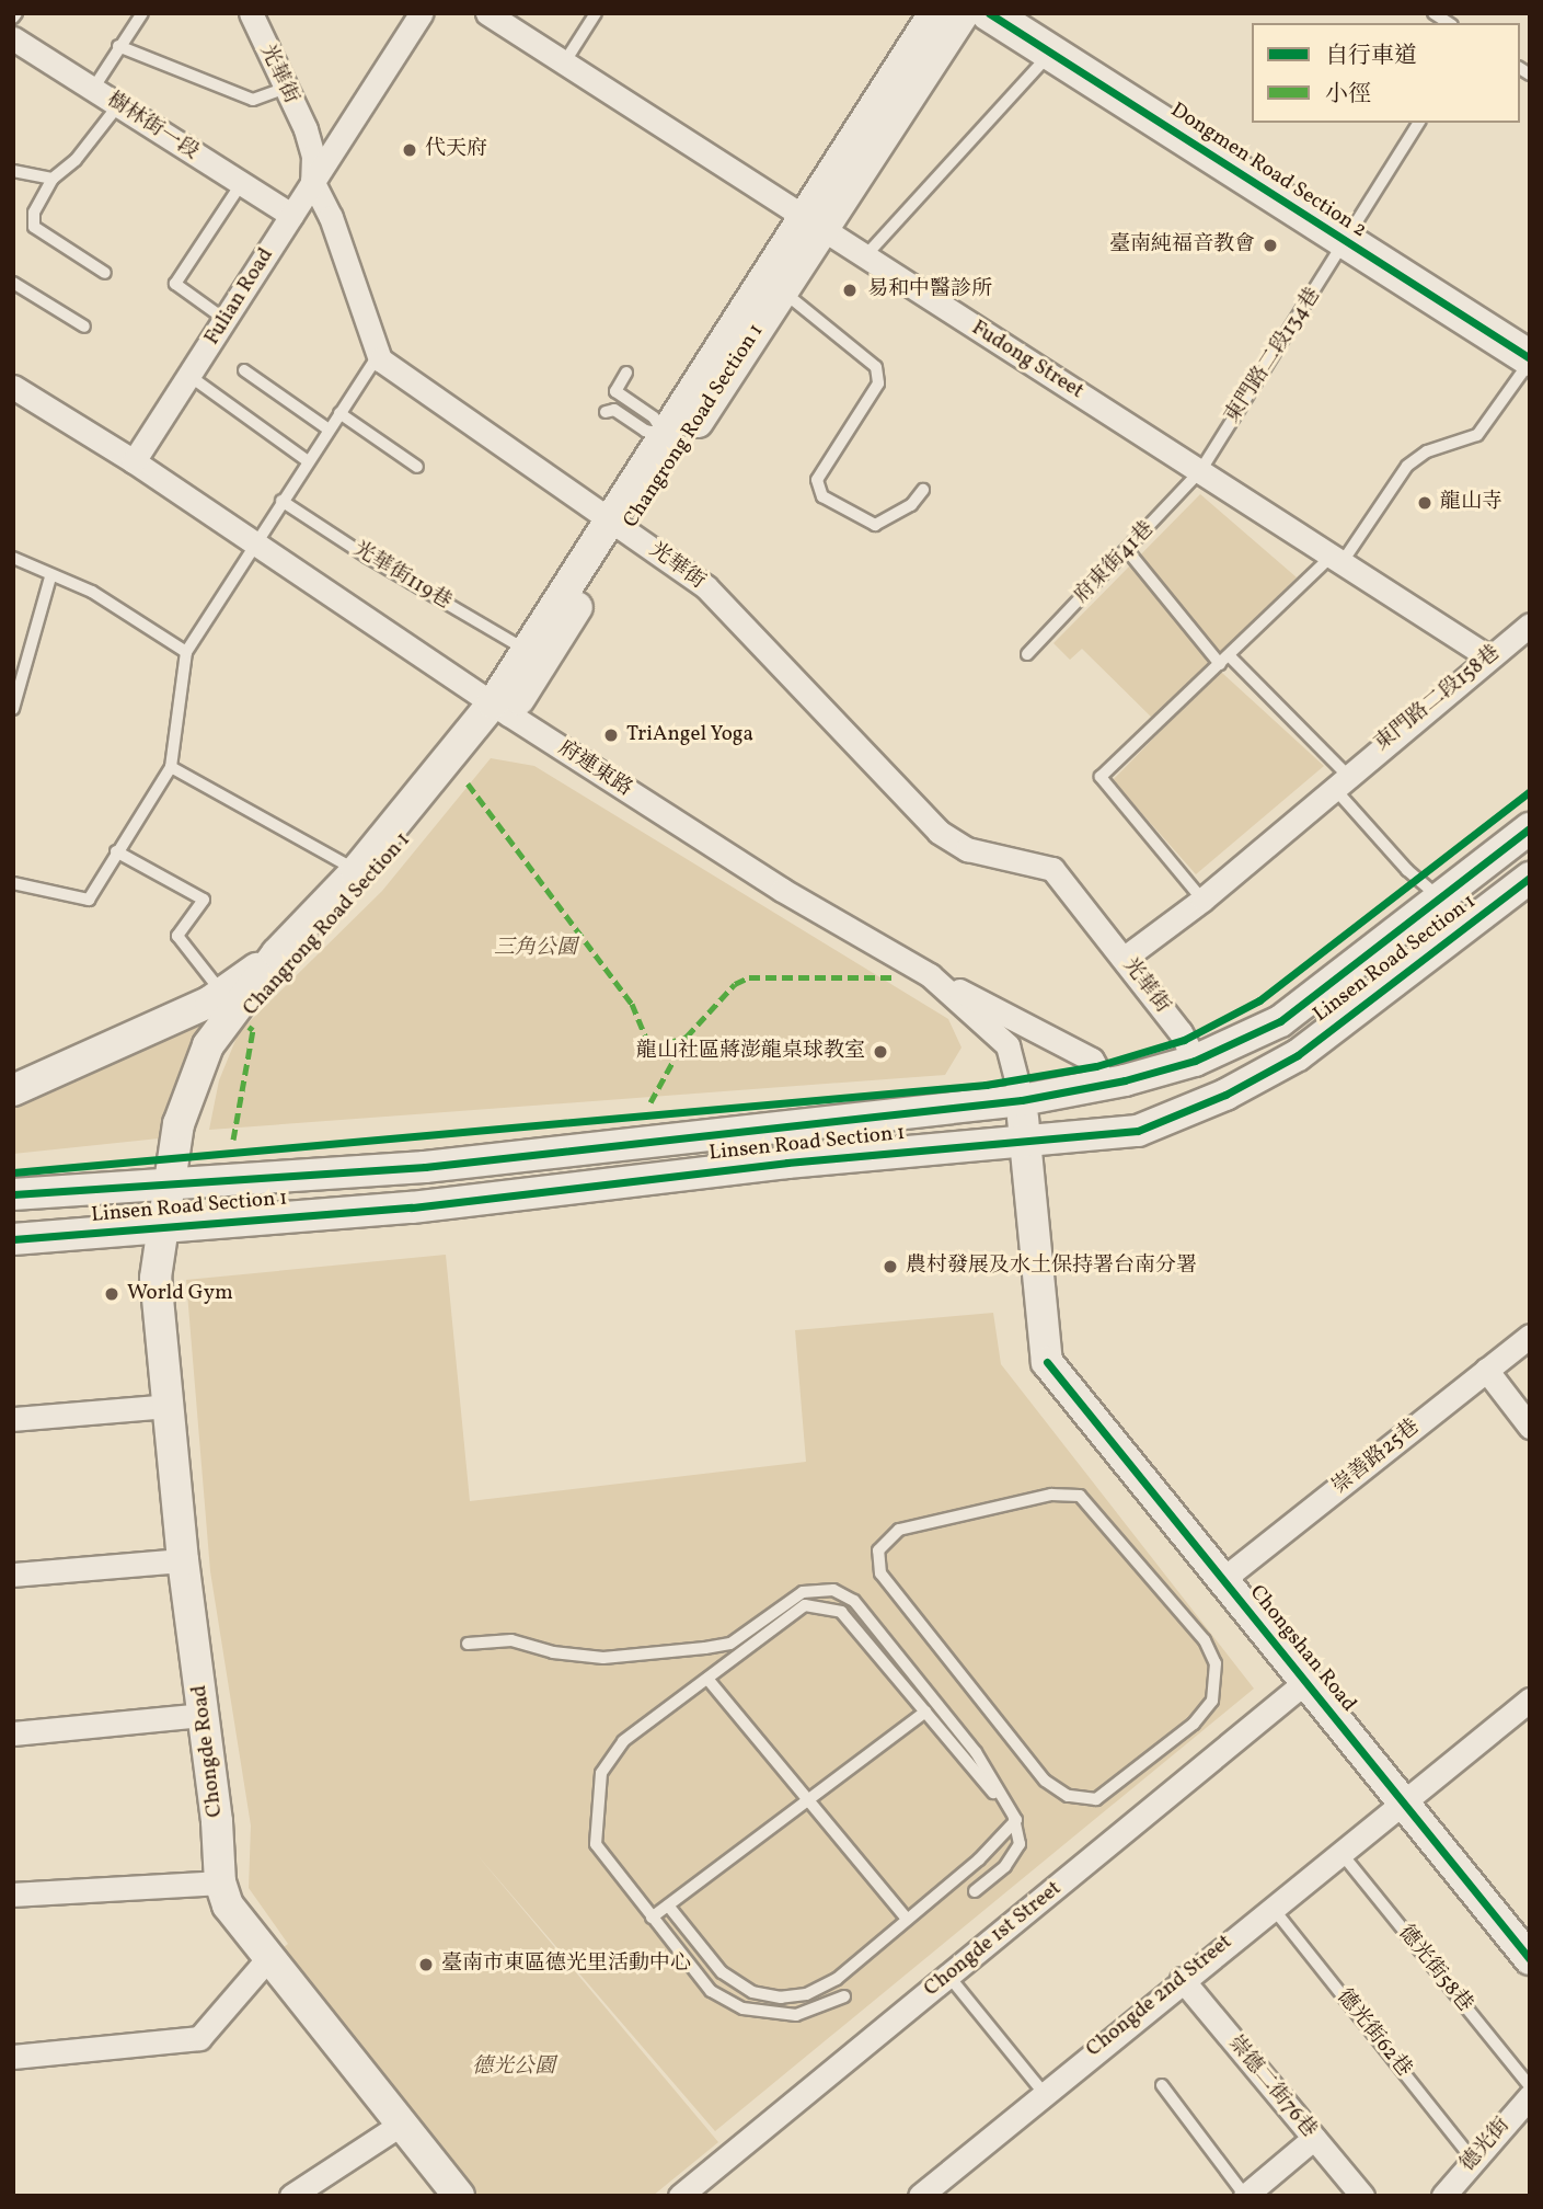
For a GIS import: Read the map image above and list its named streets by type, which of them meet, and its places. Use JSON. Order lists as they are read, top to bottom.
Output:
{
  "streets": {
    "main road": ["Dongmen Road Section 2"],
    "street": [
      "光華街",
      "樹林街一段",
      "Fulian Road",
      "Fudong Street",
      "Changrong Road Section 1",
      "東門路二段158巷",
      "府連東路",
      "Linsen Road Section 1",
      "崇善路25巷",
      "Chongshan Road",
      "Chongde Road",
      "Chongde 1st Street",
      "Chongde 2nd Street",
      "崇德二街76巷",
      "德光街"
    ],
    "lane": [
      "東門路二段134巷",
      "府東街41巷",
      "光華街119巷",
      "德光街58巷",
      "德光街62巷"
    ]
  },
  "crossings": [
    ["光華街", "Fulian Road"],
    ["光華街", "Changrong Road Section 1"],
    ["光華街", "東門路二段158巷"],
    ["光華街", "Linsen Road Section 1"],
    ["樹林街一段", "Fulian Road"],
    ["Dongmen Road Section 2", "東門路二段134巷"],
    ["Fulian Road", "府連東路"],
    ["東門路二段134巷", "Fudong Street"],
    ["東門路二段134巷", "府東街41巷"],
    ["Fudong Street", "Changrong Road Section 1"],
    ["Fudong Street", "府東街41巷"],
    ["Fudong Street", "東門路二段158巷"],
    ["Changrong Road Section 1", "光華街119巷"],
    ["Changrong Road Section 1", "府連東路"],
    ["Changrong Road Section 1", "Linsen Road Section 1"],
    ["Changrong Road Section 1", "Chongde Road"],
    ["府連東路", "Linsen Road Section 1"],
    ["府連東路", "Chongshan Road"],
    ["Linsen Road Section 1", "Chongshan Road"],
    ["Linsen Road Section 1", "Chongde Road"],
    ["崇善路25巷", "Chongshan Road"],
    ["Chongshan Road", "Chongde 1st Street"],
    ["Chongshan Road", "Chongde 2nd Street"],
    ["德光街58巷", "Chongde 2nd Street"],
    ["Chongde 2nd Street", "德光街62巷"],
    ["Chongde 2nd Street", "崇德二街76巷"],
    ["德光街62巷", "德光街"]
  ],
  "parks": ["三角公園", "德光公園"],
  "places": [
    "代天府",
    "臺南純福音教會",
    "易和中醫診所",
    "龍山寺",
    "TriAngel Yoga",
    "龍山社區蔣澎龍桌球教室",
    "農村發展及水土保持署台南分署",
    "World Gym",
    "臺南市東區德光里活動中心"
  ],
  "legend": ["自行車道", "小徑"]
}
